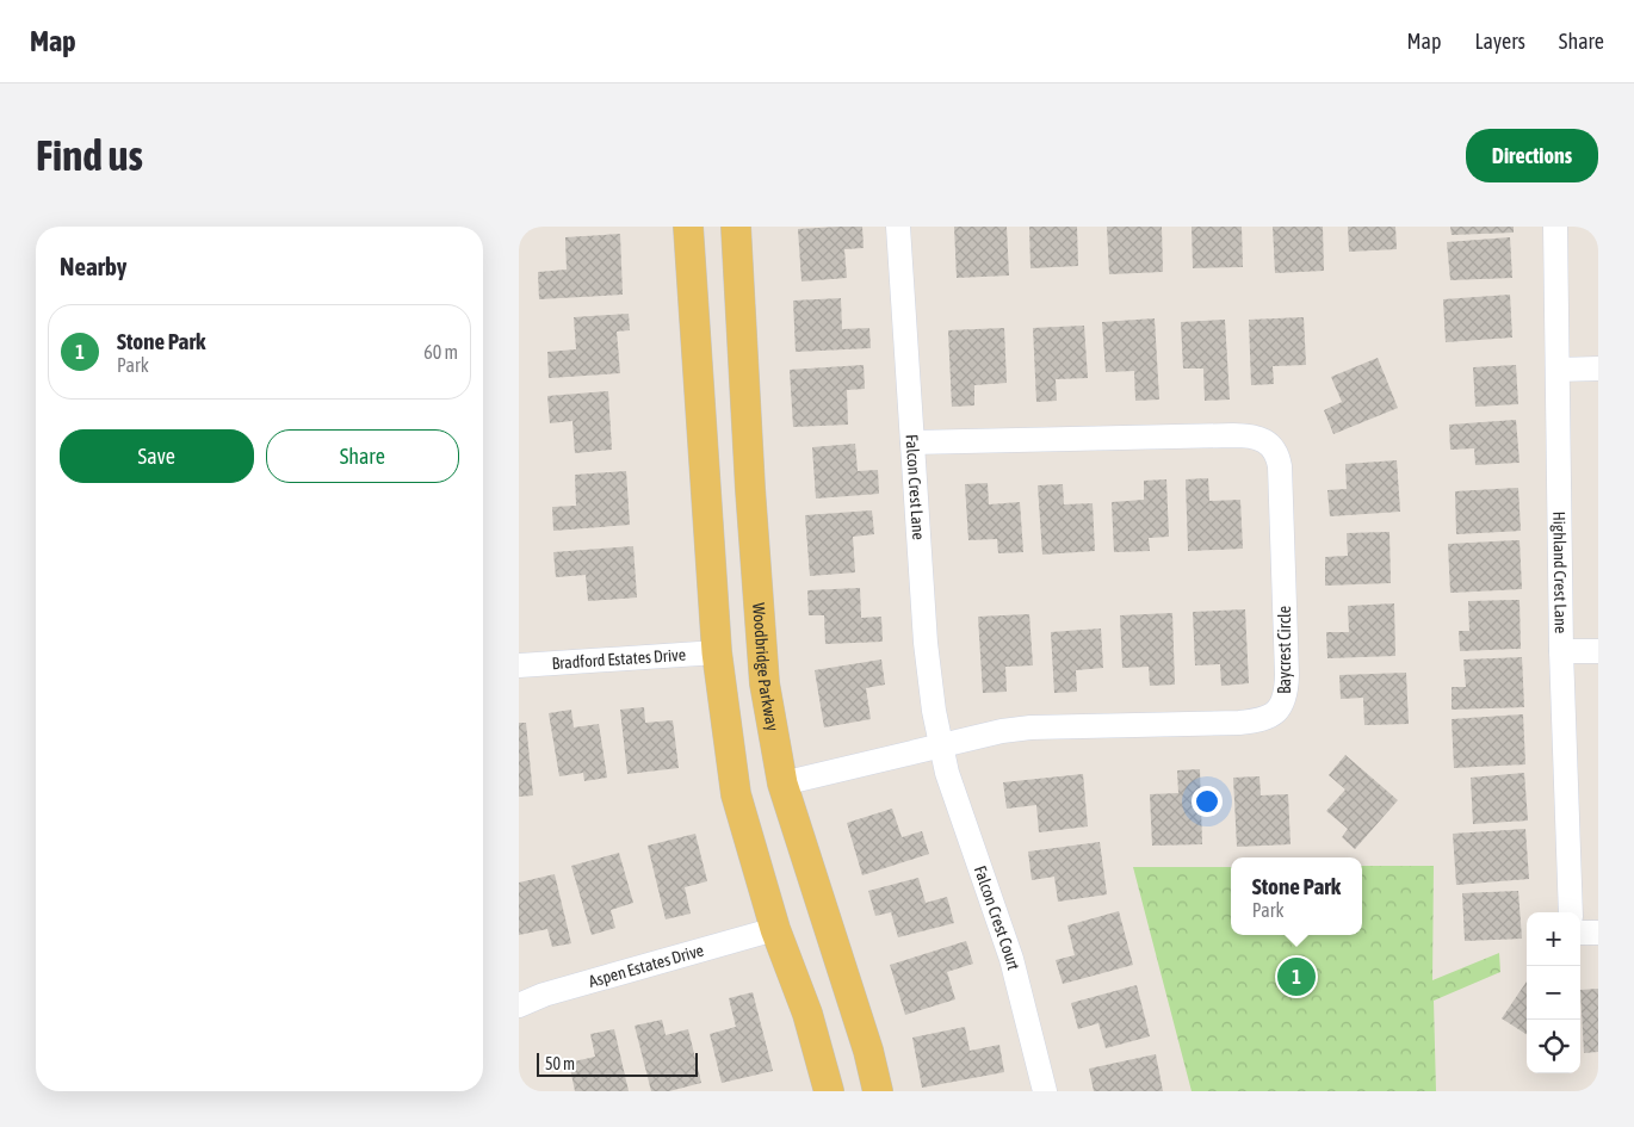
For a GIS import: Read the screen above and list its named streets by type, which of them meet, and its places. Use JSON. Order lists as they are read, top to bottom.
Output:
{
  "streets": {
    "main road": ["Woodbridge Parkway"],
    "street": [
      "Falcon Crest Lane",
      "Highland Crest Lane",
      "Baycrest Circle",
      "Bradford Estates Drive",
      "Falcon Crest Court",
      "Aspen Estates Drive"
    ]
  },
  "crossings": [
    ["Falcon Crest Lane", "Baycrest Circle"],
    ["Falcon Crest Lane", "Falcon Crest Court"],
    ["Baycrest Circle", "Woodbridge Parkway"],
    ["Baycrest Circle", "Falcon Crest Court"]
  ],
  "scale_bar": "50 m",
  "page": {
    "header": "Map",
    "nav": ["Map", "Layers", "Share"],
    "buttons": [
      "Directions",
      ["Save", "Share"]
    ],
    "title": "Find us",
    "heading": "Nearby",
    "list": [
      {
        "mark": "1",
        "name": "Stone Park",
        "note": "Park",
        "value": "60 m"
      }
    ],
    "popup": ["Stone Park", "Park"],
    "map_buttons": ["+", "−"],
    "pins": "1",
    "scale": "50 m"
  }
}
